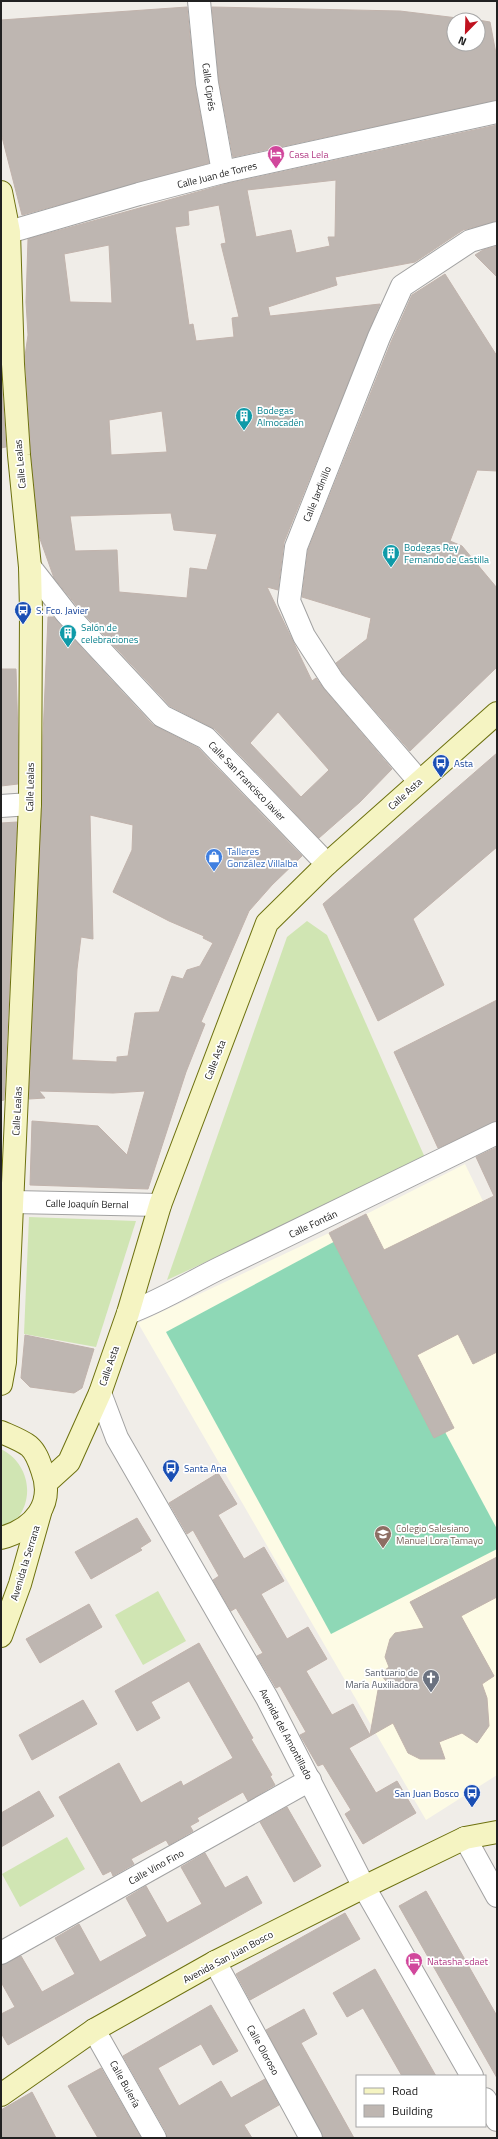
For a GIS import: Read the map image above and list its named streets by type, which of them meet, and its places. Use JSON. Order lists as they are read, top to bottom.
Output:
{
  "streets": {
    "street": [
      "Calle Ciprés",
      "Calle Juan de Torres",
      "Calle Lealas",
      "Calle Jardinillo",
      "Calle San Francisco Javier",
      "Calle Asta",
      "Calle Joaquín Bernal",
      "Calle Fontán",
      "Avenida la Serrana",
      "Avenida del Amontillado",
      "Calle Vino Fino",
      "Avenida San Juan Bosco",
      "Calle Oloroso",
      "Calle Bulería"
    ]
  },
  "crossings": [
    ["Calle Ciprés", "Calle Juan de Torres"],
    ["Calle Juan de Torres", "Calle Lealas"],
    ["Calle Lealas", "Calle San Francisco Javier"],
    ["Calle Lealas", "Calle Joaquín Bernal"],
    ["Calle Jardinillo", "Calle Asta"],
    ["Calle San Francisco Javier", "Calle Asta"],
    ["Calle Asta", "Calle Joaquín Bernal"],
    ["Calle Asta", "Calle Fontán"],
    ["Calle Asta", "Avenida la Serrana"],
    ["Calle Asta", "Avenida del Amontillado"],
    ["Avenida del Amontillado", "Calle Vino Fino"],
    ["Avenida del Amontillado", "Avenida San Juan Bosco"],
    ["Avenida San Juan Bosco", "Calle Oloroso"],
    ["Avenida San Juan Bosco", "Calle Bulería"]
  ],
  "places": {
    "hotel": ["Casa Lela", "Natasha sdaet"],
    "building": ["Bodegas Almocadén", "Bodegas Rey Fernando de Castilla", "Salón de celebraciones"],
    "bus stop": [
      "S. Fco. Javier",
      "Asta",
      "Santa Ana",
      "San Juan Bosco"
    ],
    "shop": ["Talleres González Villalba"],
    "school or university": ["Colegio Salesiano Manuel Lora Tamayo"],
    "church": ["Santuario de María Auxiliadora"]
  },
  "legend": ["Road", "Building"],
  "north": "bottom left"
}
